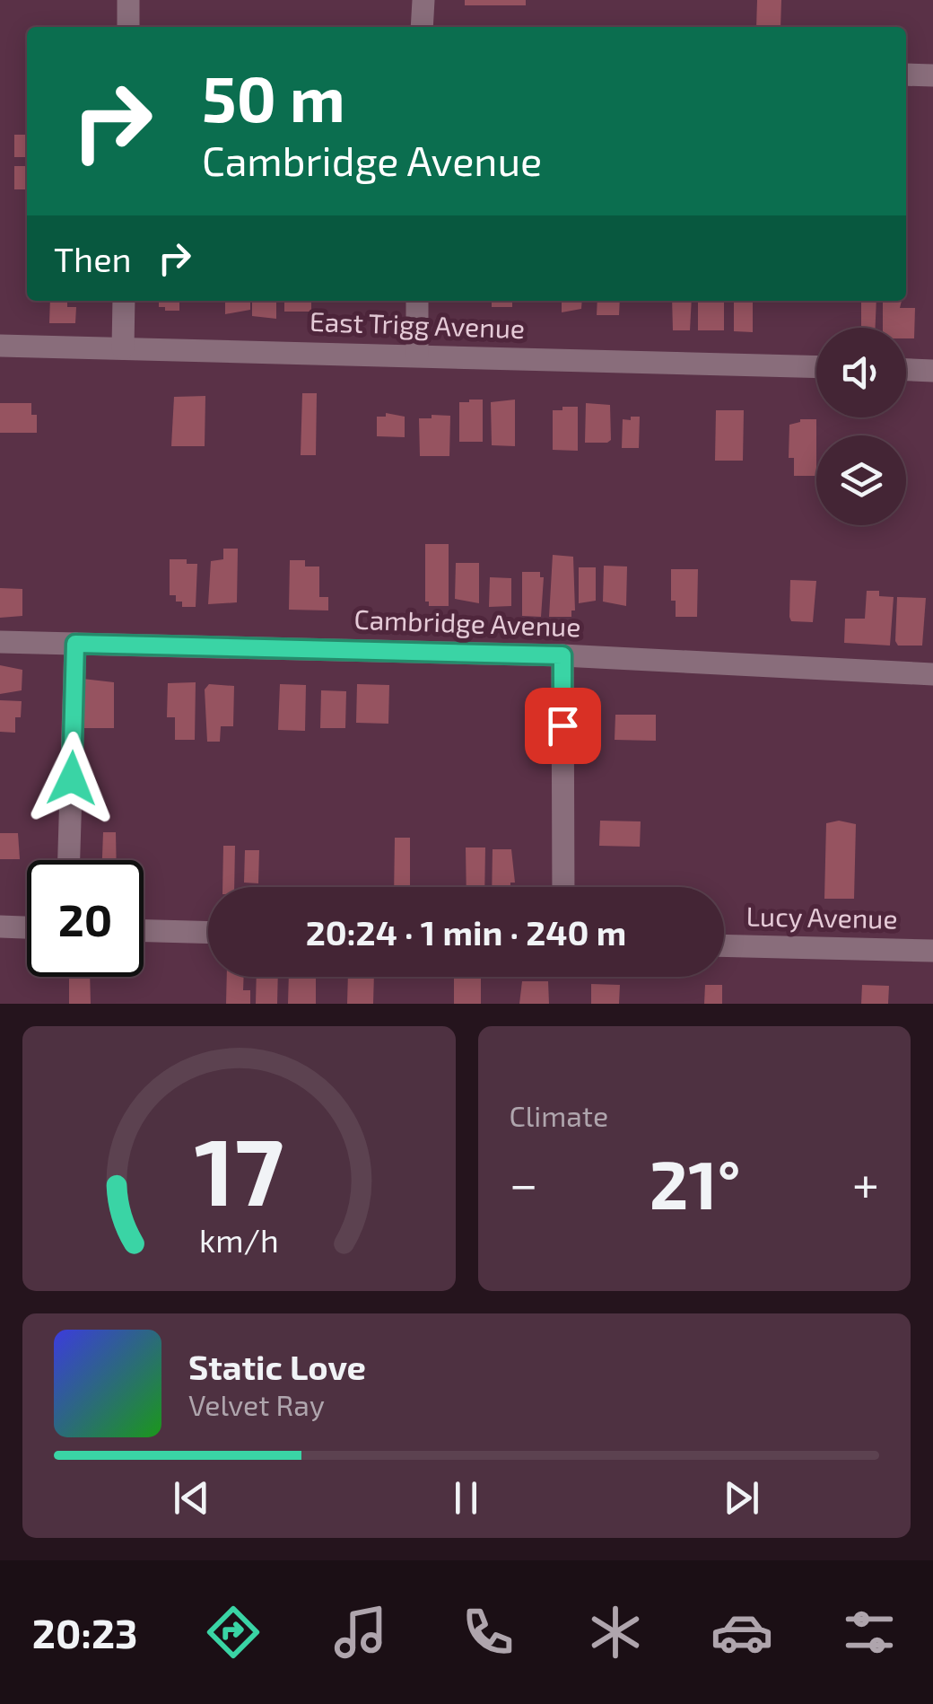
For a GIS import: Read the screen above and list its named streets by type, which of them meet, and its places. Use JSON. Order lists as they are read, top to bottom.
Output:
{
  "streets": {
    "street": ["East Trigg Avenue", "Cambridge Avenue", "Lucy Avenue"]
  },
  "page": {
    "turn": ["50 m", "Cambridge Avenue"],
    "then": "Then",
    "limit": "20",
    "trip": "20:24 · 1 min · 240 m",
    "tile": "Climate",
    "heat": ["−", "21°", "+"],
    "song": ["Static Love", "Velvet Ray"],
    "tabs": "20:23",
    "gauge": ["17", "km/h"]
  }
}
